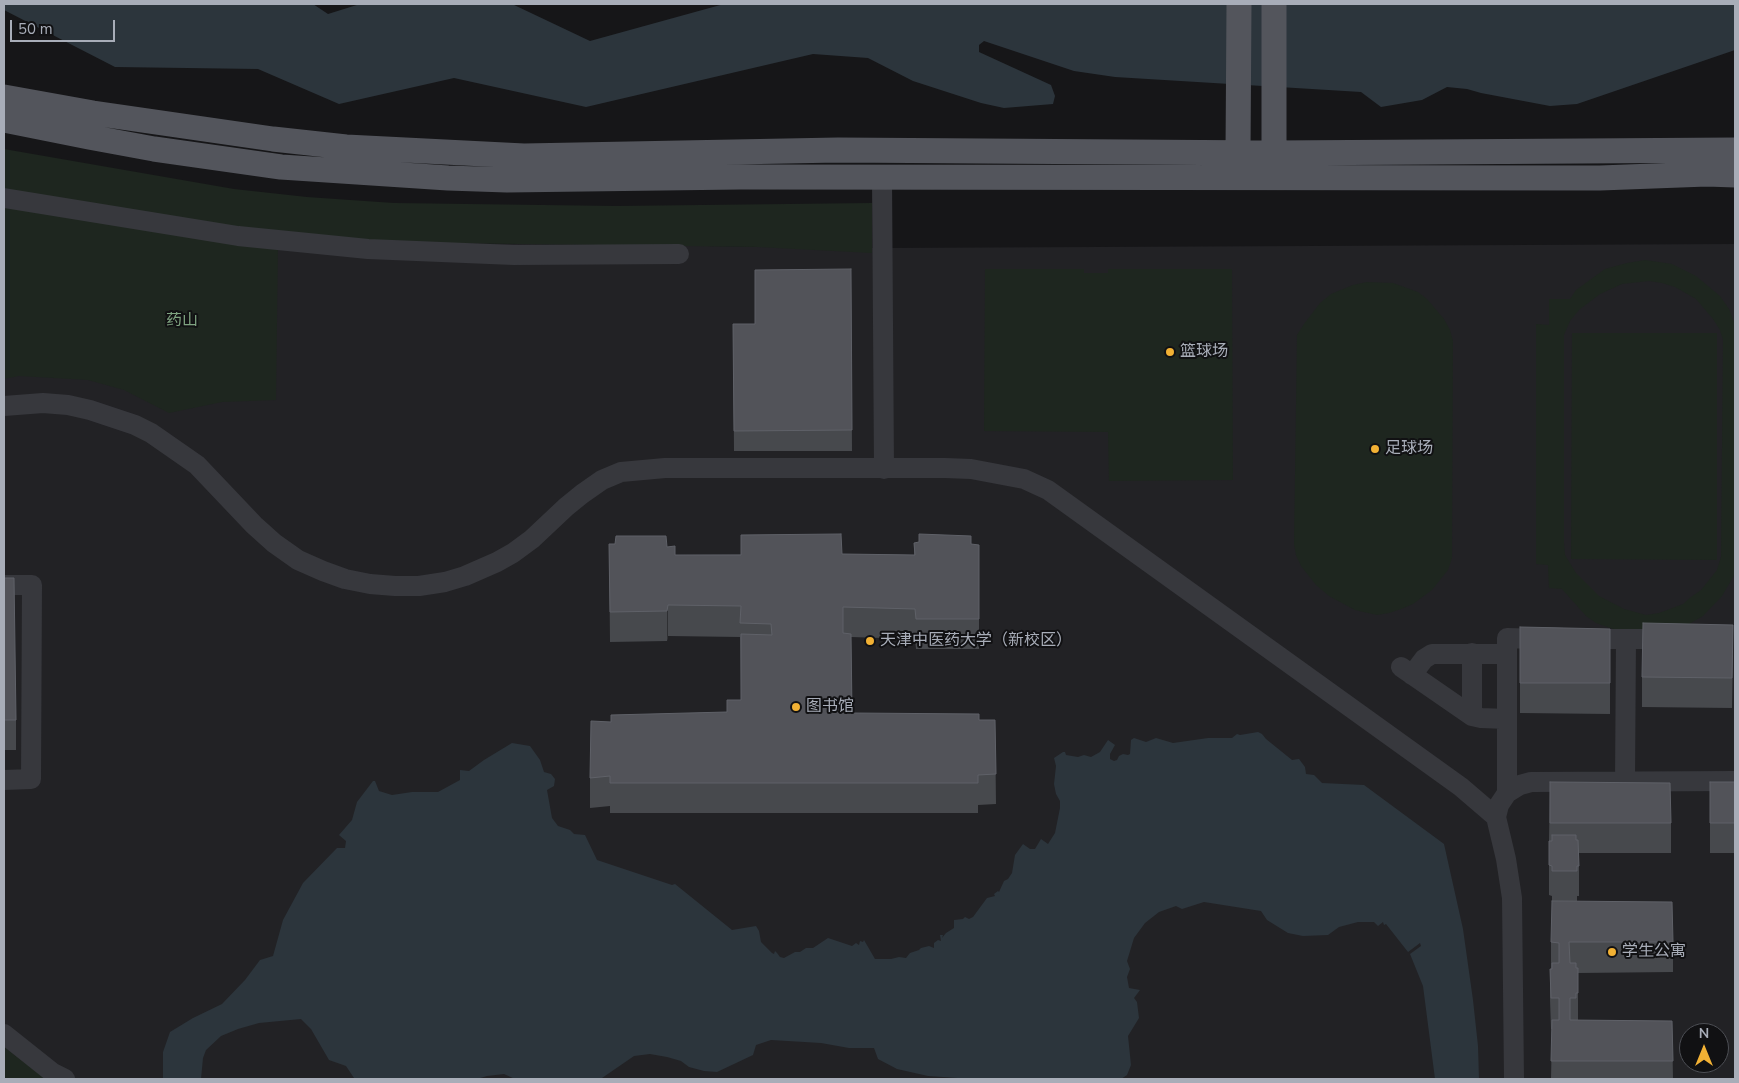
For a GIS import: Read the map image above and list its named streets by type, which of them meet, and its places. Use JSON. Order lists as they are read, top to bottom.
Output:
{
  "parks": ["药山"],
  "places": [
    "篮球场",
    "足球场",
    "天津中医药大学（新校区）",
    "图书馆",
    "学生公寓"
  ],
  "scale_bar": "50 m",
  "north": "top"
}
